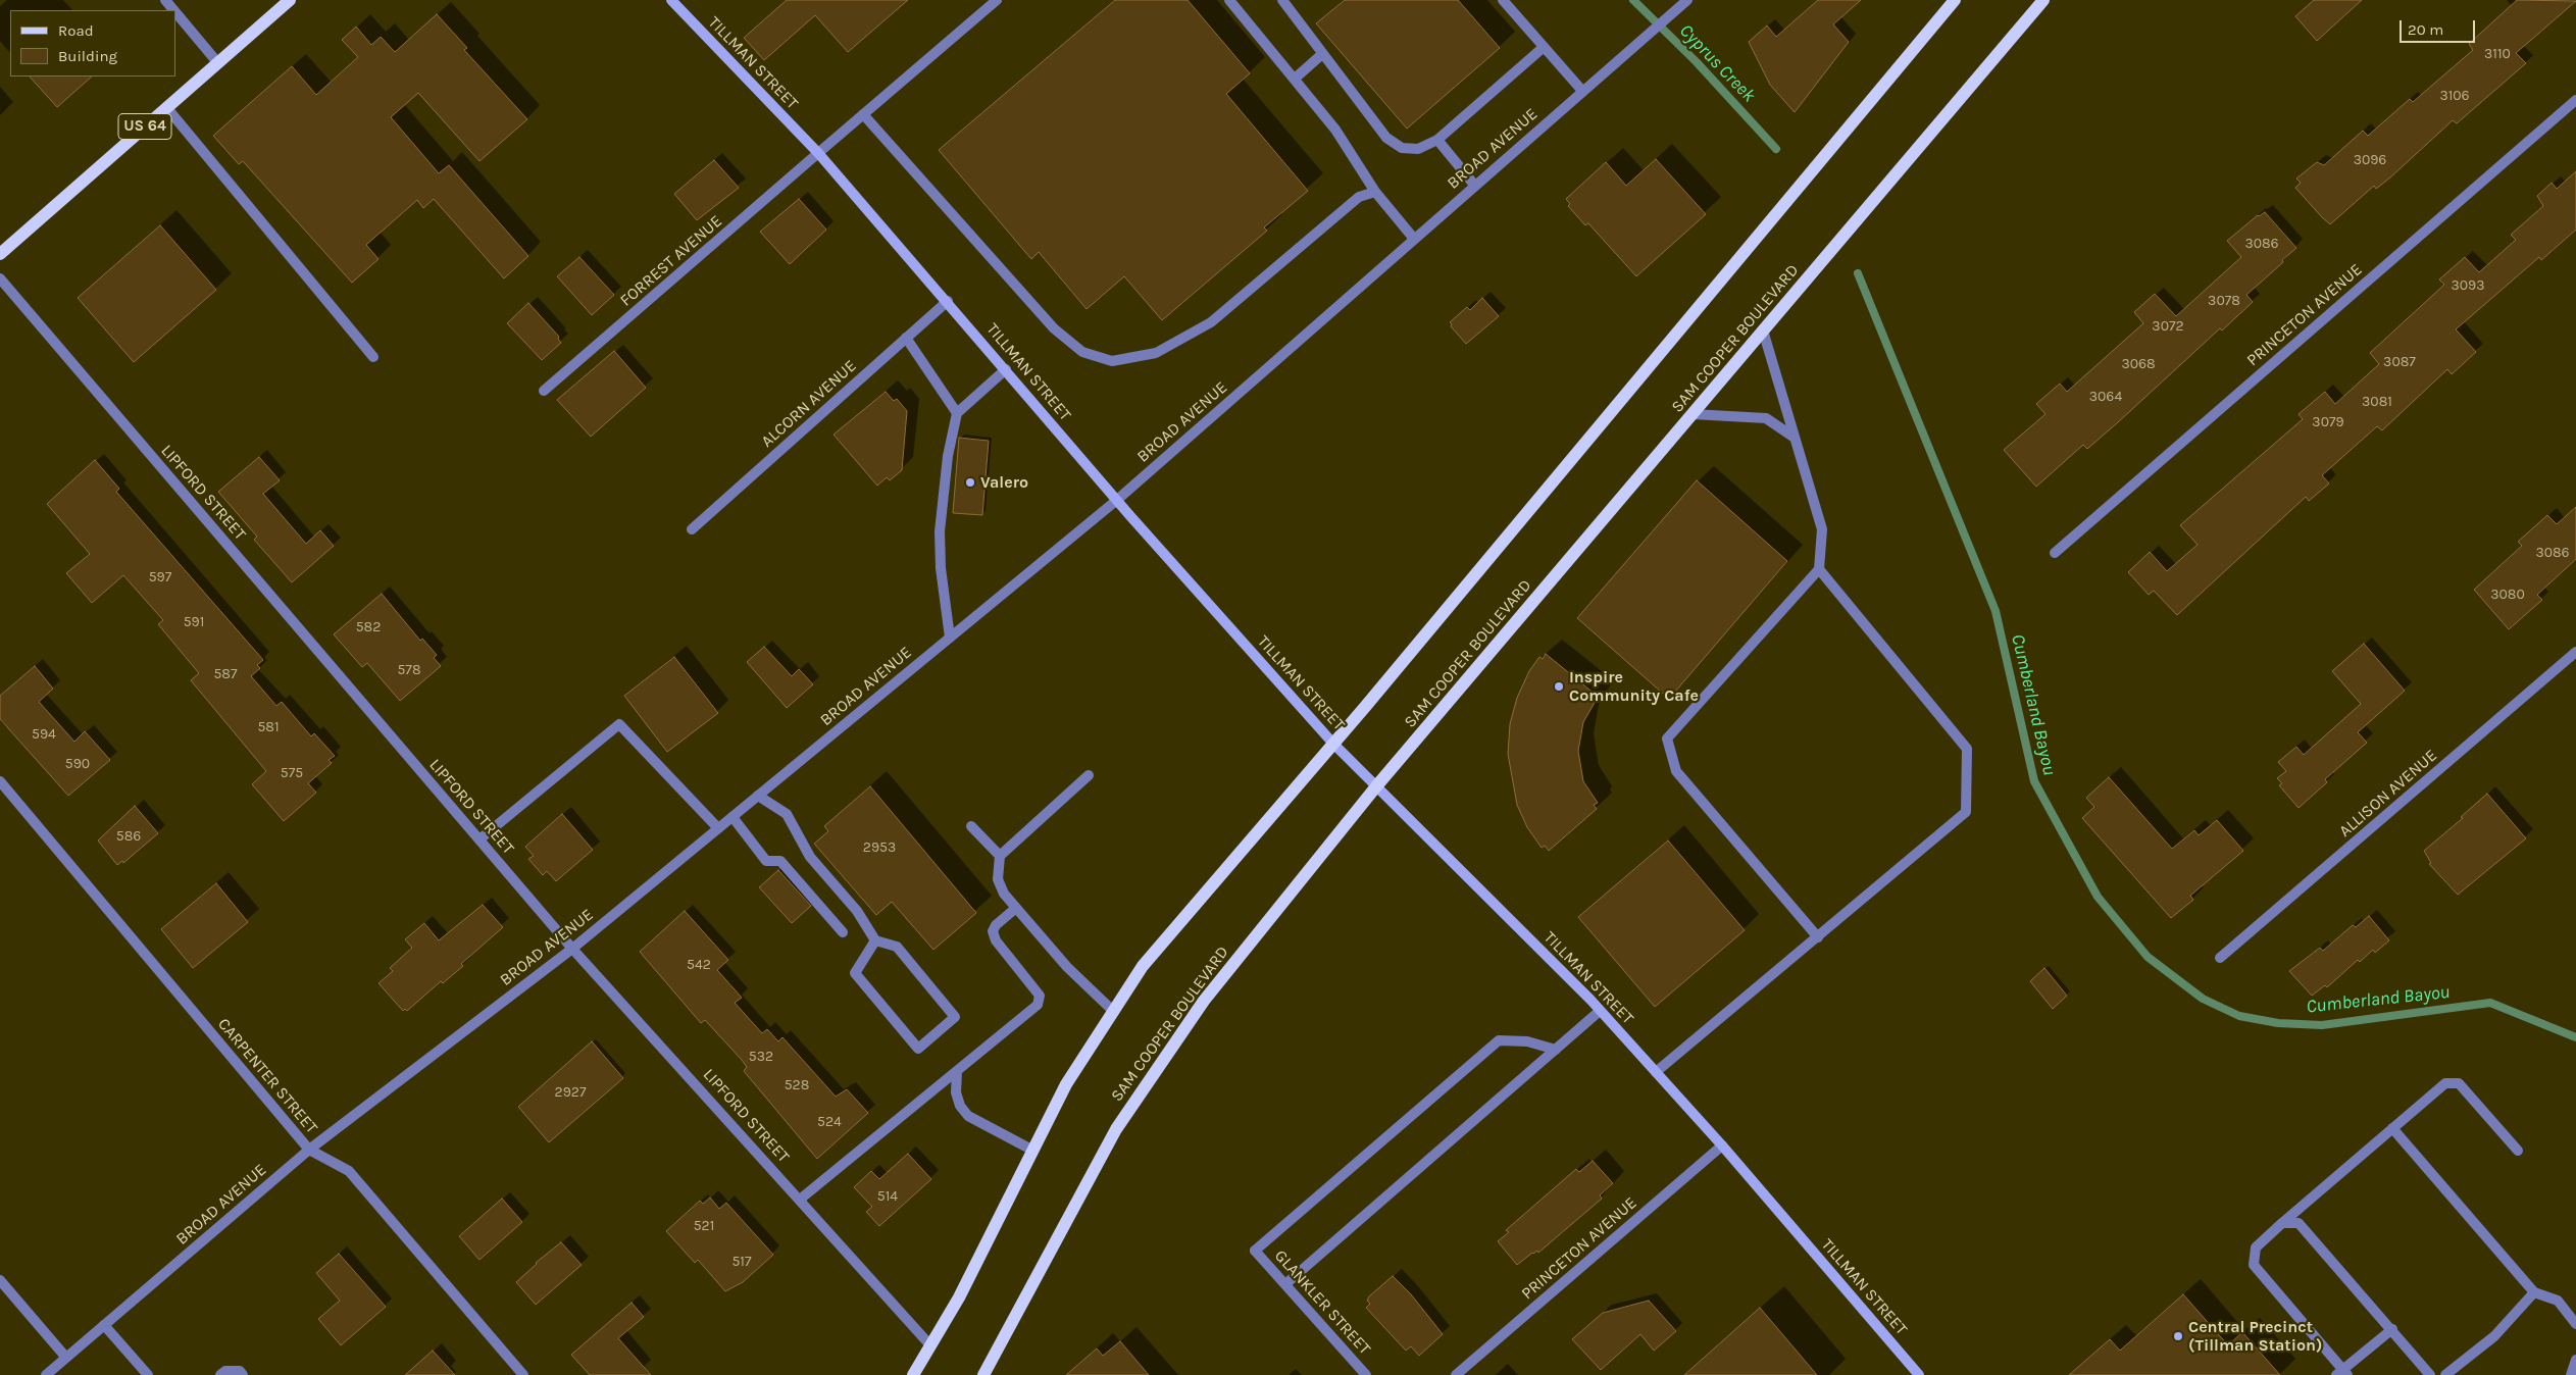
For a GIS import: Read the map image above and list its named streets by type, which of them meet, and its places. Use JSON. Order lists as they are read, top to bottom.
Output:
{
  "streets": {
    "main road": ["TILLMAN STREET", "US 64", "SAM COOPER BOULEVARD"],
    "street": [
      "BROAD AVENUE",
      "FORREST AVENUE",
      "PRINCETON AVENUE",
      "ALCORN AVENUE",
      "LIPFORD STREET",
      "ALLISON AVENUE",
      "CARPENTER STREET",
      "GLANKLER STREET"
    ]
  },
  "crossings": [
    ["TILLMAN STREET", "BROAD AVENUE"],
    ["TILLMAN STREET", "FORREST AVENUE"],
    ["TILLMAN STREET", "PRINCETON AVENUE"],
    ["TILLMAN STREET", "SAM COOPER BOULEVARD"],
    ["TILLMAN STREET", "ALCORN AVENUE"],
    ["BROAD AVENUE", "LIPFORD STREET"],
    ["BROAD AVENUE", "CARPENTER STREET"]
  ],
  "water": ["Cyprus Creek", "Cumberland Bayou"],
  "places": ["Valero", "Inspire Community Cafe", "Central Precinct (Tillman Station)"],
  "house_numbers": [
    "3110",
    "3106",
    "3096",
    "3086",
    "3093",
    "3078",
    "3072",
    "3087",
    "3068",
    "3064",
    "3081",
    "3079",
    "3086",
    "597",
    "3080",
    "591",
    "582",
    "578",
    "587",
    "581",
    "594",
    "590",
    "575",
    "586",
    "2953",
    "542",
    "532",
    "528",
    "2927",
    "524",
    "514",
    "521",
    "517"
  ],
  "legend": ["Road", "Building"],
  "scale_bar": "20 m"
}
